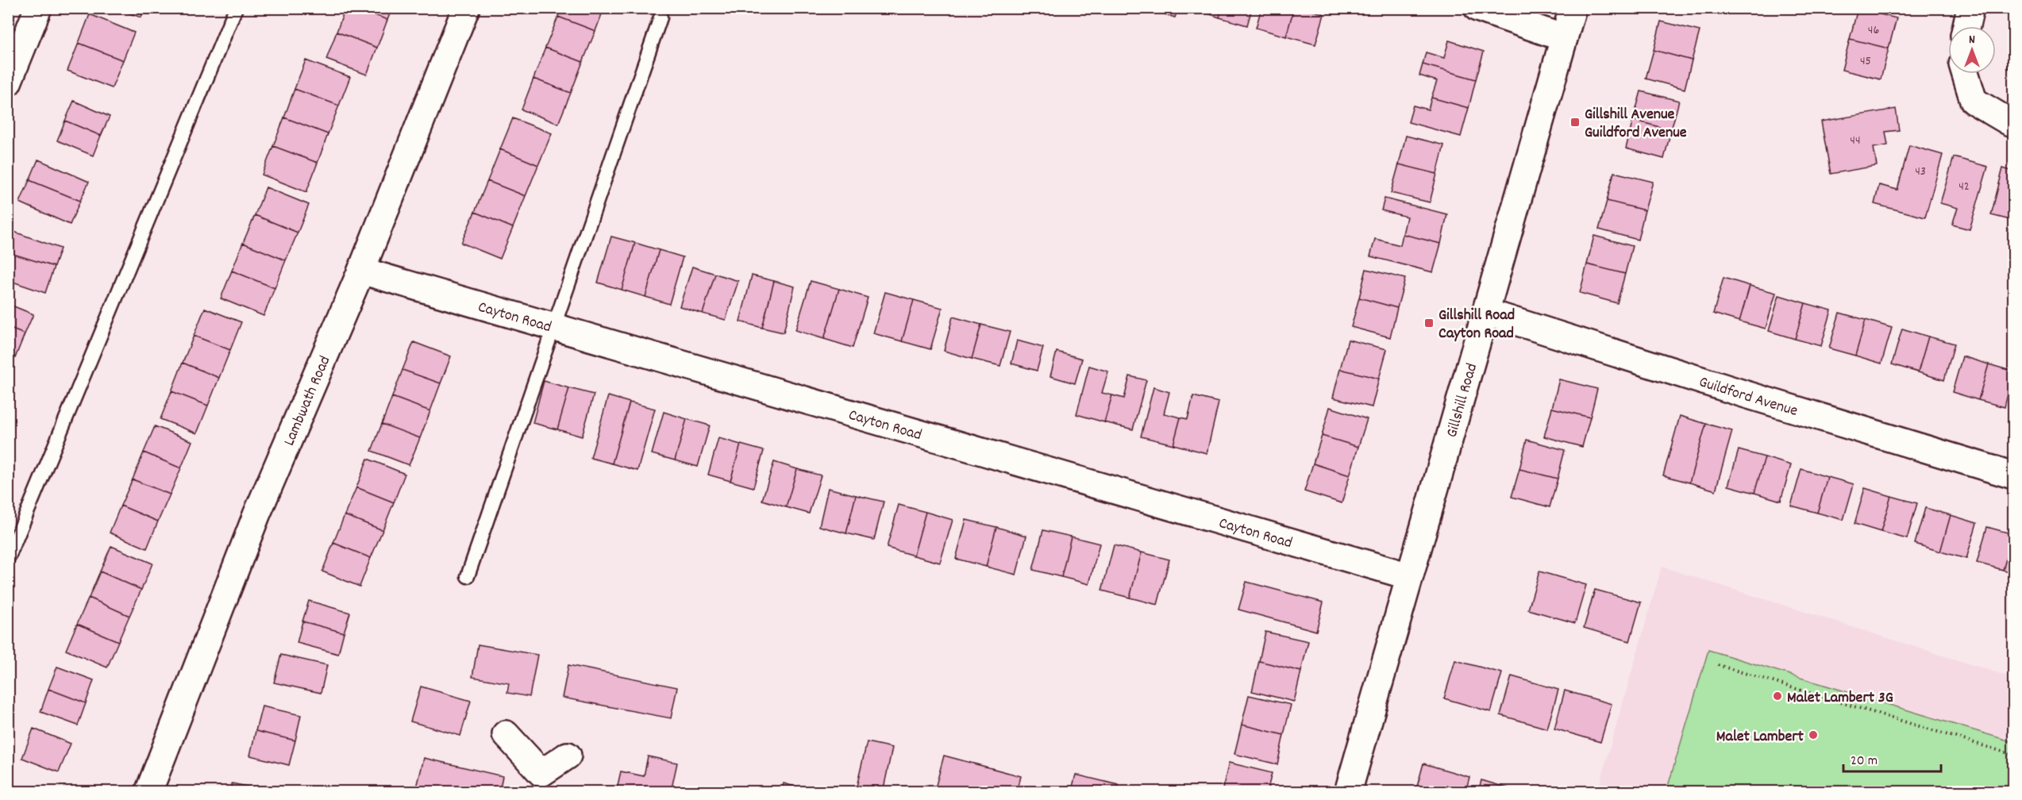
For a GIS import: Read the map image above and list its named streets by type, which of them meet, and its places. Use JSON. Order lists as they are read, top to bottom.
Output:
{
  "streets": {
    "street": [
      "Cayton Road",
      "Guildford Avenue",
      "Lambwath Road",
      "Gillshill Road"
    ]
  },
  "crossings": [
    ["Cayton Road", "Lambwath Road"],
    ["Cayton Road", "Gillshill Road"],
    ["Guildford Avenue", "Gillshill Road"]
  ],
  "places": {
    "transit": ["Gillshill Avenue Guildford Avenue", "Gillshill Road Cayton Road"],
    "other": ["Malet Lambert 3G", "Malet Lambert"]
  },
  "house_numbers": [
    "46",
    "45",
    "44",
    "43",
    "42"
  ],
  "scale_bar": "20 m",
  "north": "top"
}
